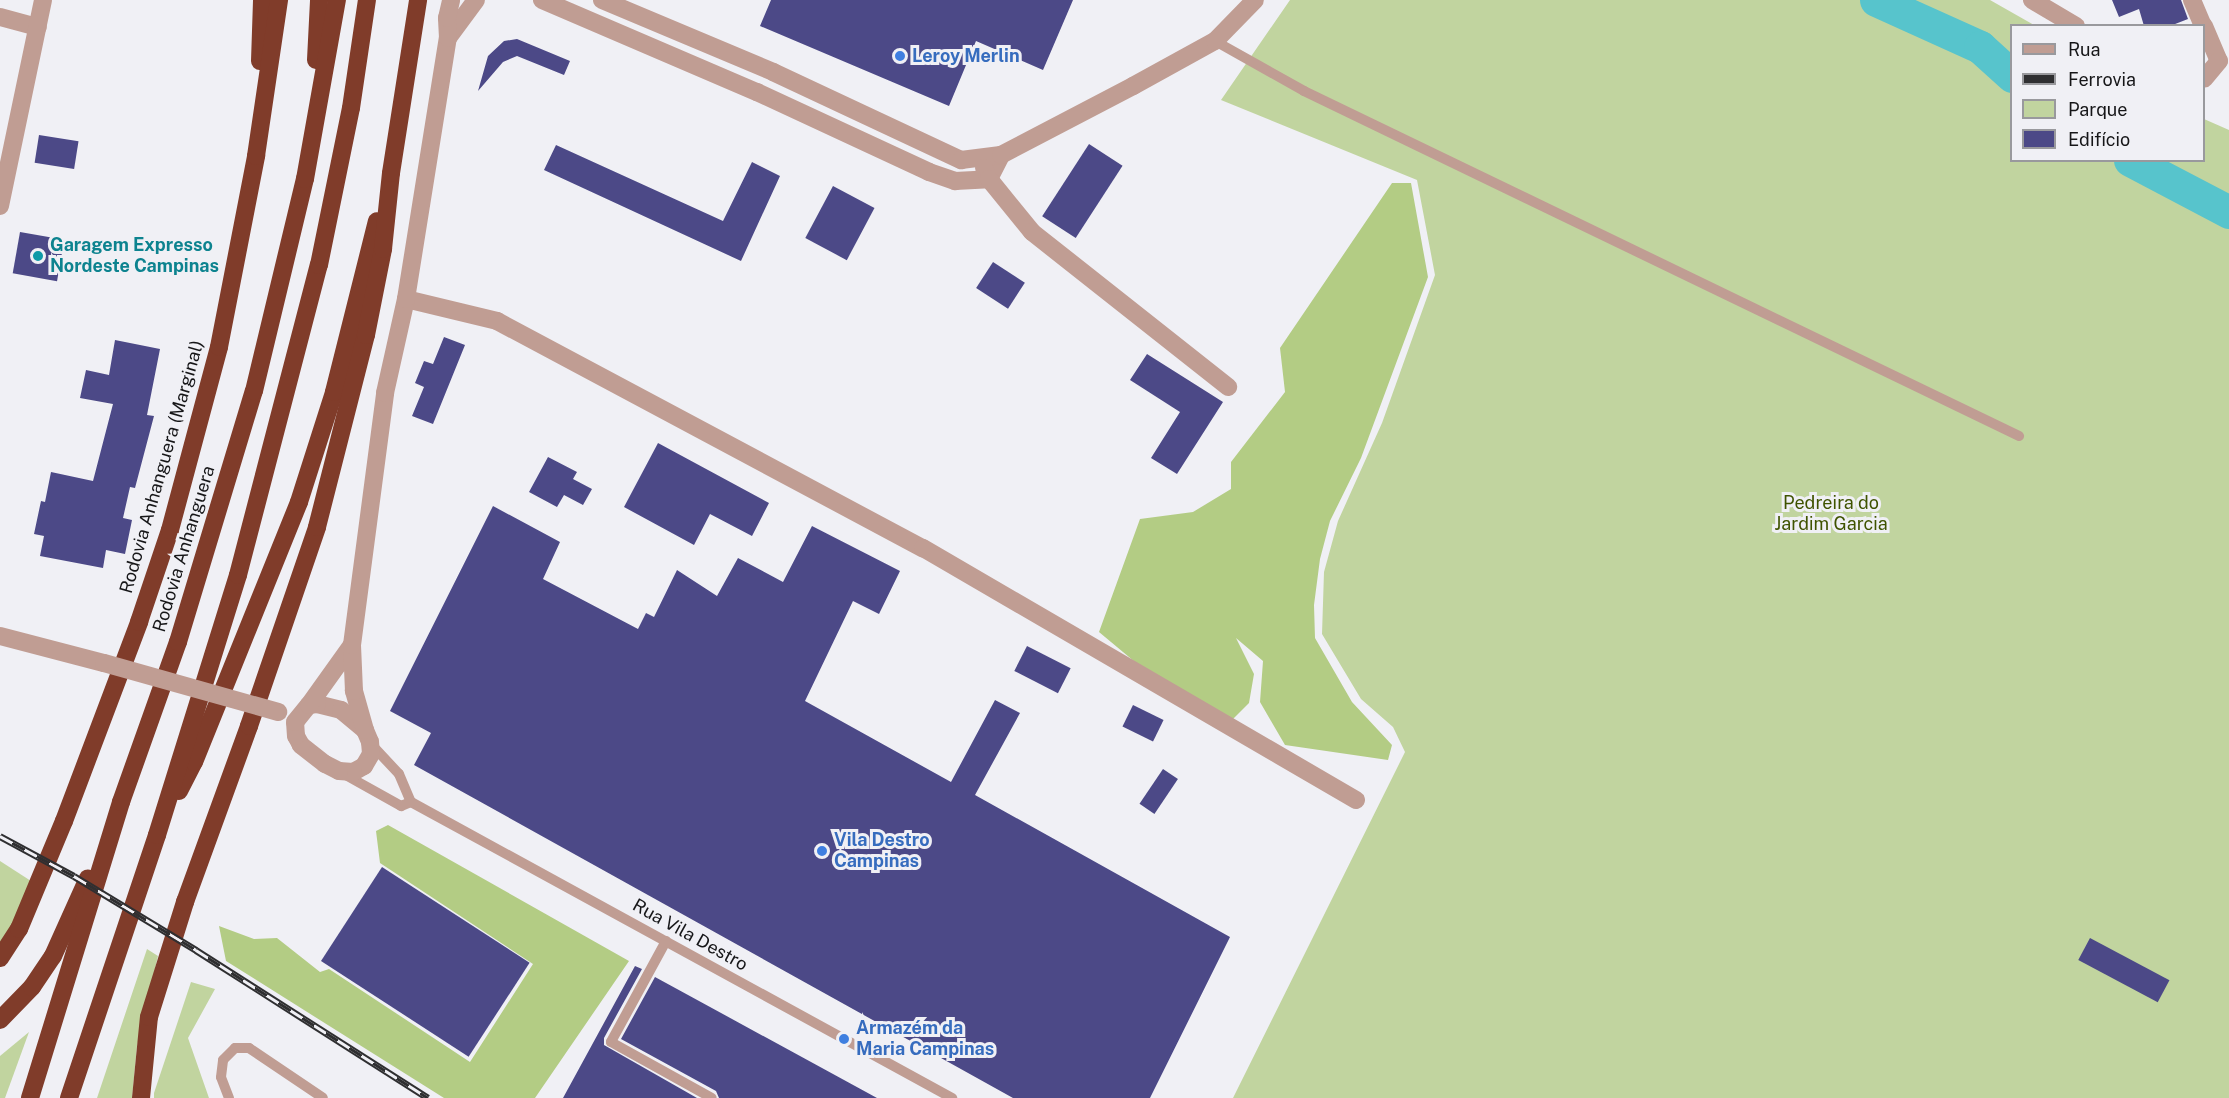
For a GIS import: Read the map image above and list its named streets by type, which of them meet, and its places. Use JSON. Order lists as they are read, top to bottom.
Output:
{
  "streets": {
    "highway": ["Rodovia Anhanguera (Marginal)", "Rodovia Anhanguera"],
    "lane": ["Rua Vila Destro"]
  },
  "parks": ["Pedreira do Jardim Garcia"],
  "places": [
    "Leroy Merlin",
    "Garagem Expresso Nordeste Campinas",
    "Vila Destro Campinas",
    "Armazém da Maria Campinas"
  ],
  "legend": [
    "Rua",
    "Ferrovia",
    "Parque",
    "Edifício"
  ]
}
